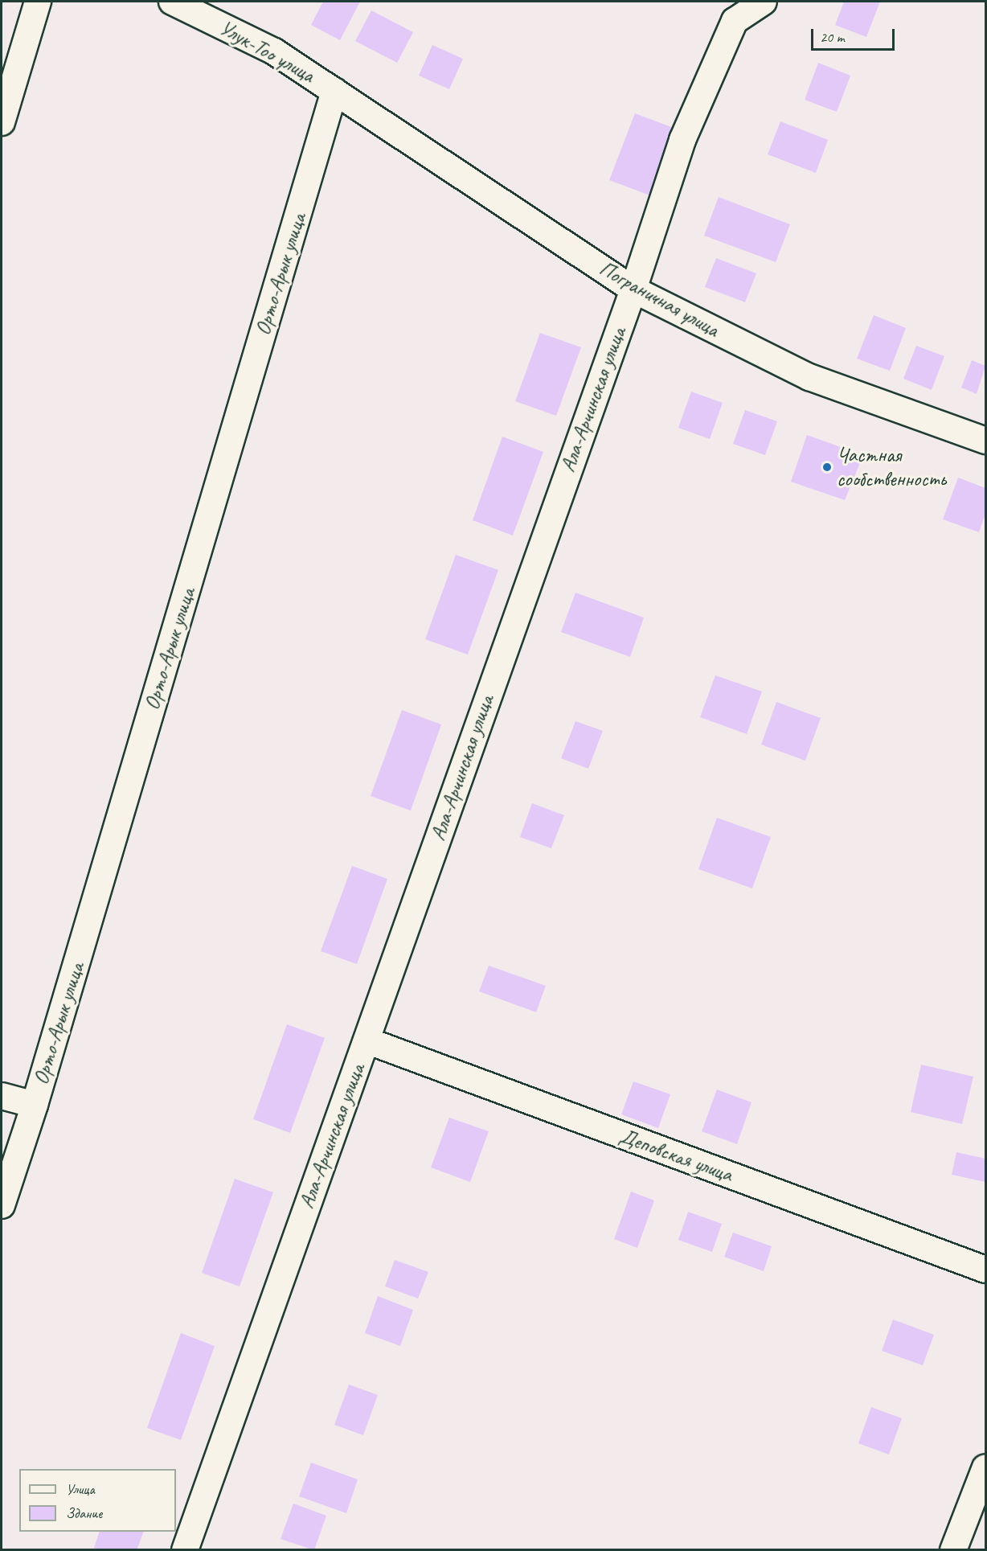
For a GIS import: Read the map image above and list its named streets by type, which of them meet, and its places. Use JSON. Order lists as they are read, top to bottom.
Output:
{
  "streets": {
    "street": [
      "Улук-Тоо улица",
      "Орто-Арык улица",
      "Пограничная улица",
      "Ала-Арчинская улица",
      "Деповская улица"
    ]
  },
  "crossings": [
    ["Улук-Тоо улица", "Орто-Арык улица"],
    ["Улук-Тоо улица", "Пограничная улица"],
    ["Орто-Арык улица", "Пограничная улица"],
    ["Пограничная улица", "Ала-Арчинская улица"],
    ["Ала-Арчинская улица", "Деповская улица"]
  ],
  "places": ["Частная сообственность"],
  "legend": ["Улица", "Здание"],
  "scale_bar": "20 m"
}
